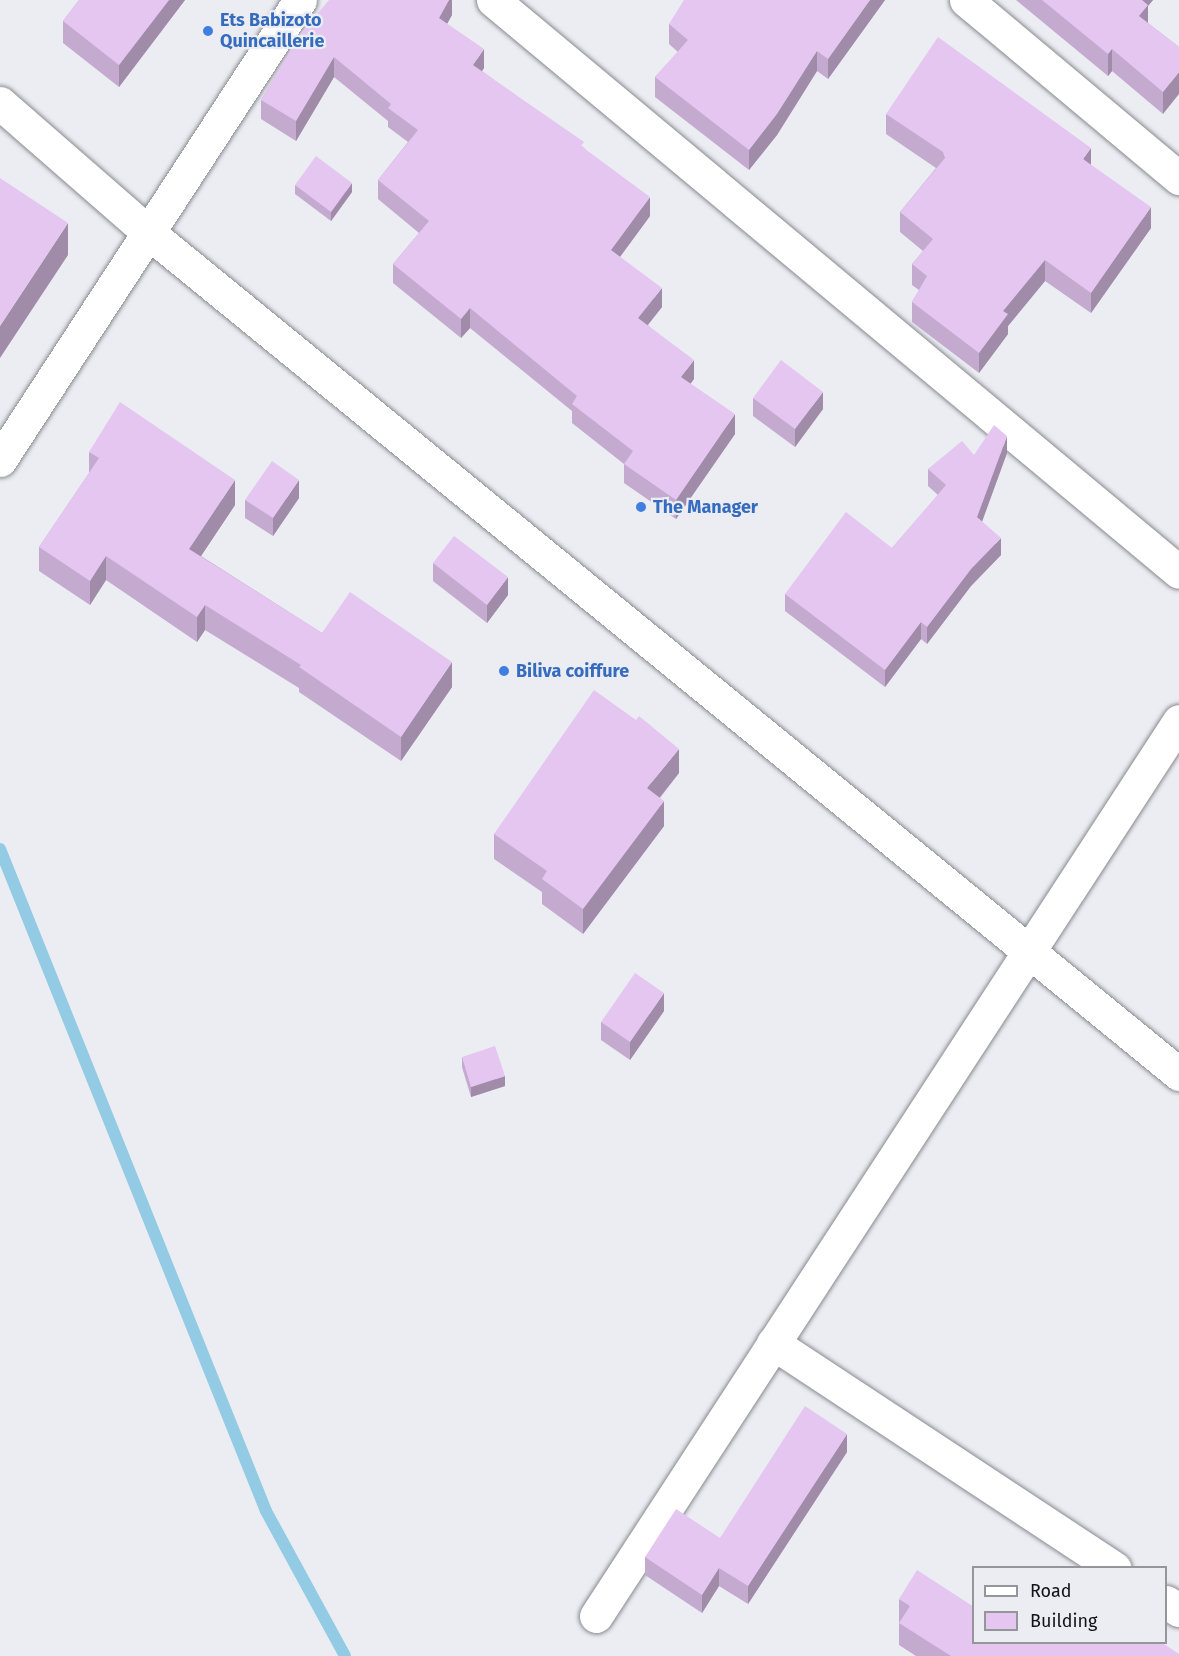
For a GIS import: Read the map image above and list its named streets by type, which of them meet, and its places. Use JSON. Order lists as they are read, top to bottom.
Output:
{
  "places": ["Ets Babizoto Quincaillerie", "The Manager", "Biliva coiffure"],
  "legend": ["Road", "Building"]
}
